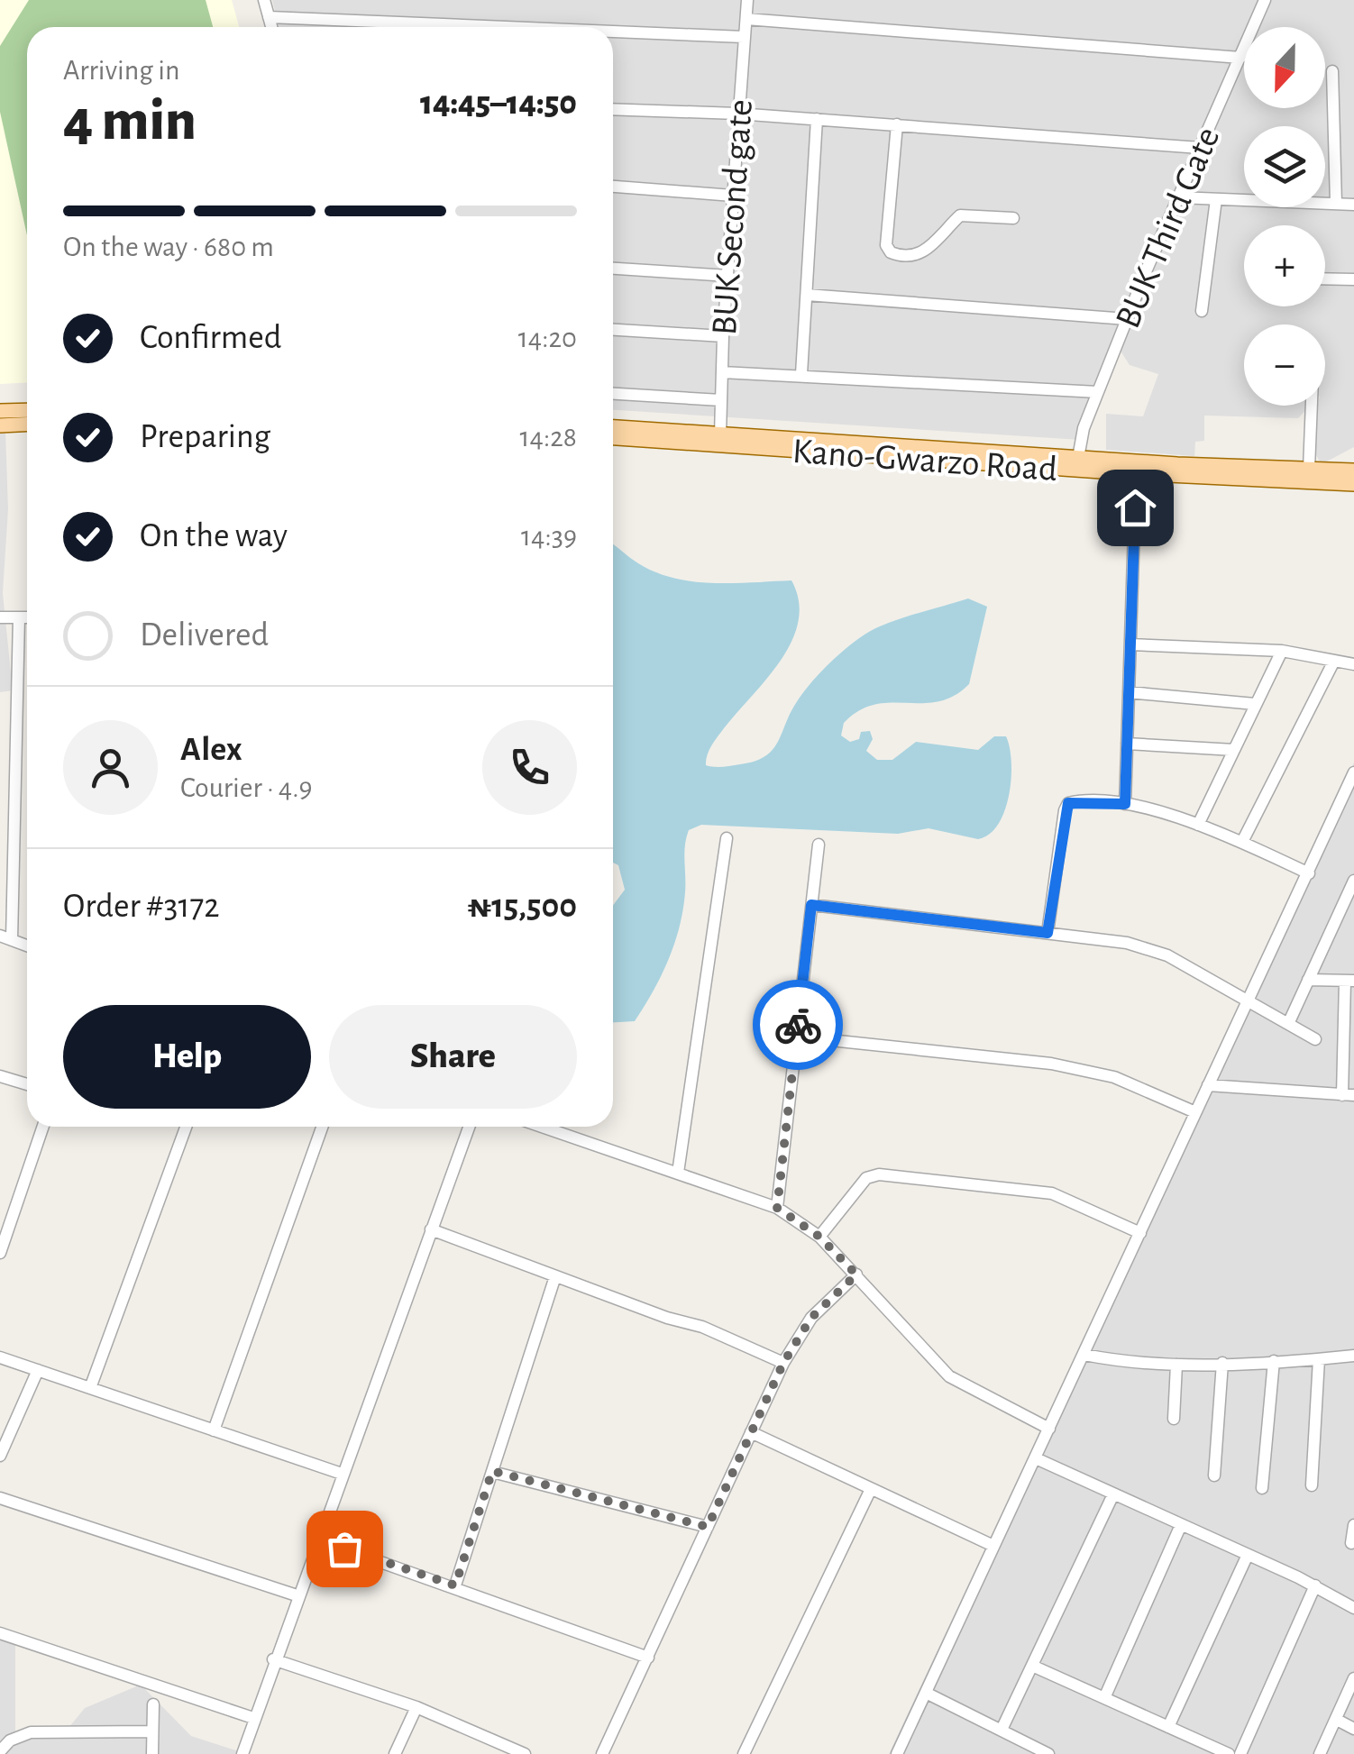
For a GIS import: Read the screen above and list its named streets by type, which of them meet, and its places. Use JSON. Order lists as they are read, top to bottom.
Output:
{
  "streets": {
    "main road": ["Kano-Gwarzo Road"],
    "street": ["BUK Second gate", "BUK Third Gate"]
  },
  "north": "bottom",
  "page": {
    "map_buttons": ["+", "−"],
    "heading": ["4 min", "Arriving in", "14:45–14:50"],
    "panel": [
      "Alex",
      "Courier · 4.9",
      "Order #3172",
      "₦15,500"
    ],
    "bar": "On the way · 680 m",
    "list": [
      ["Confirmed", "14:20"],
      ["Preparing", "14:28"],
      ["On the way", "14:39"],
      "Delivered"
    ],
    "buttons": ["Help", "Share"]
  }
}
